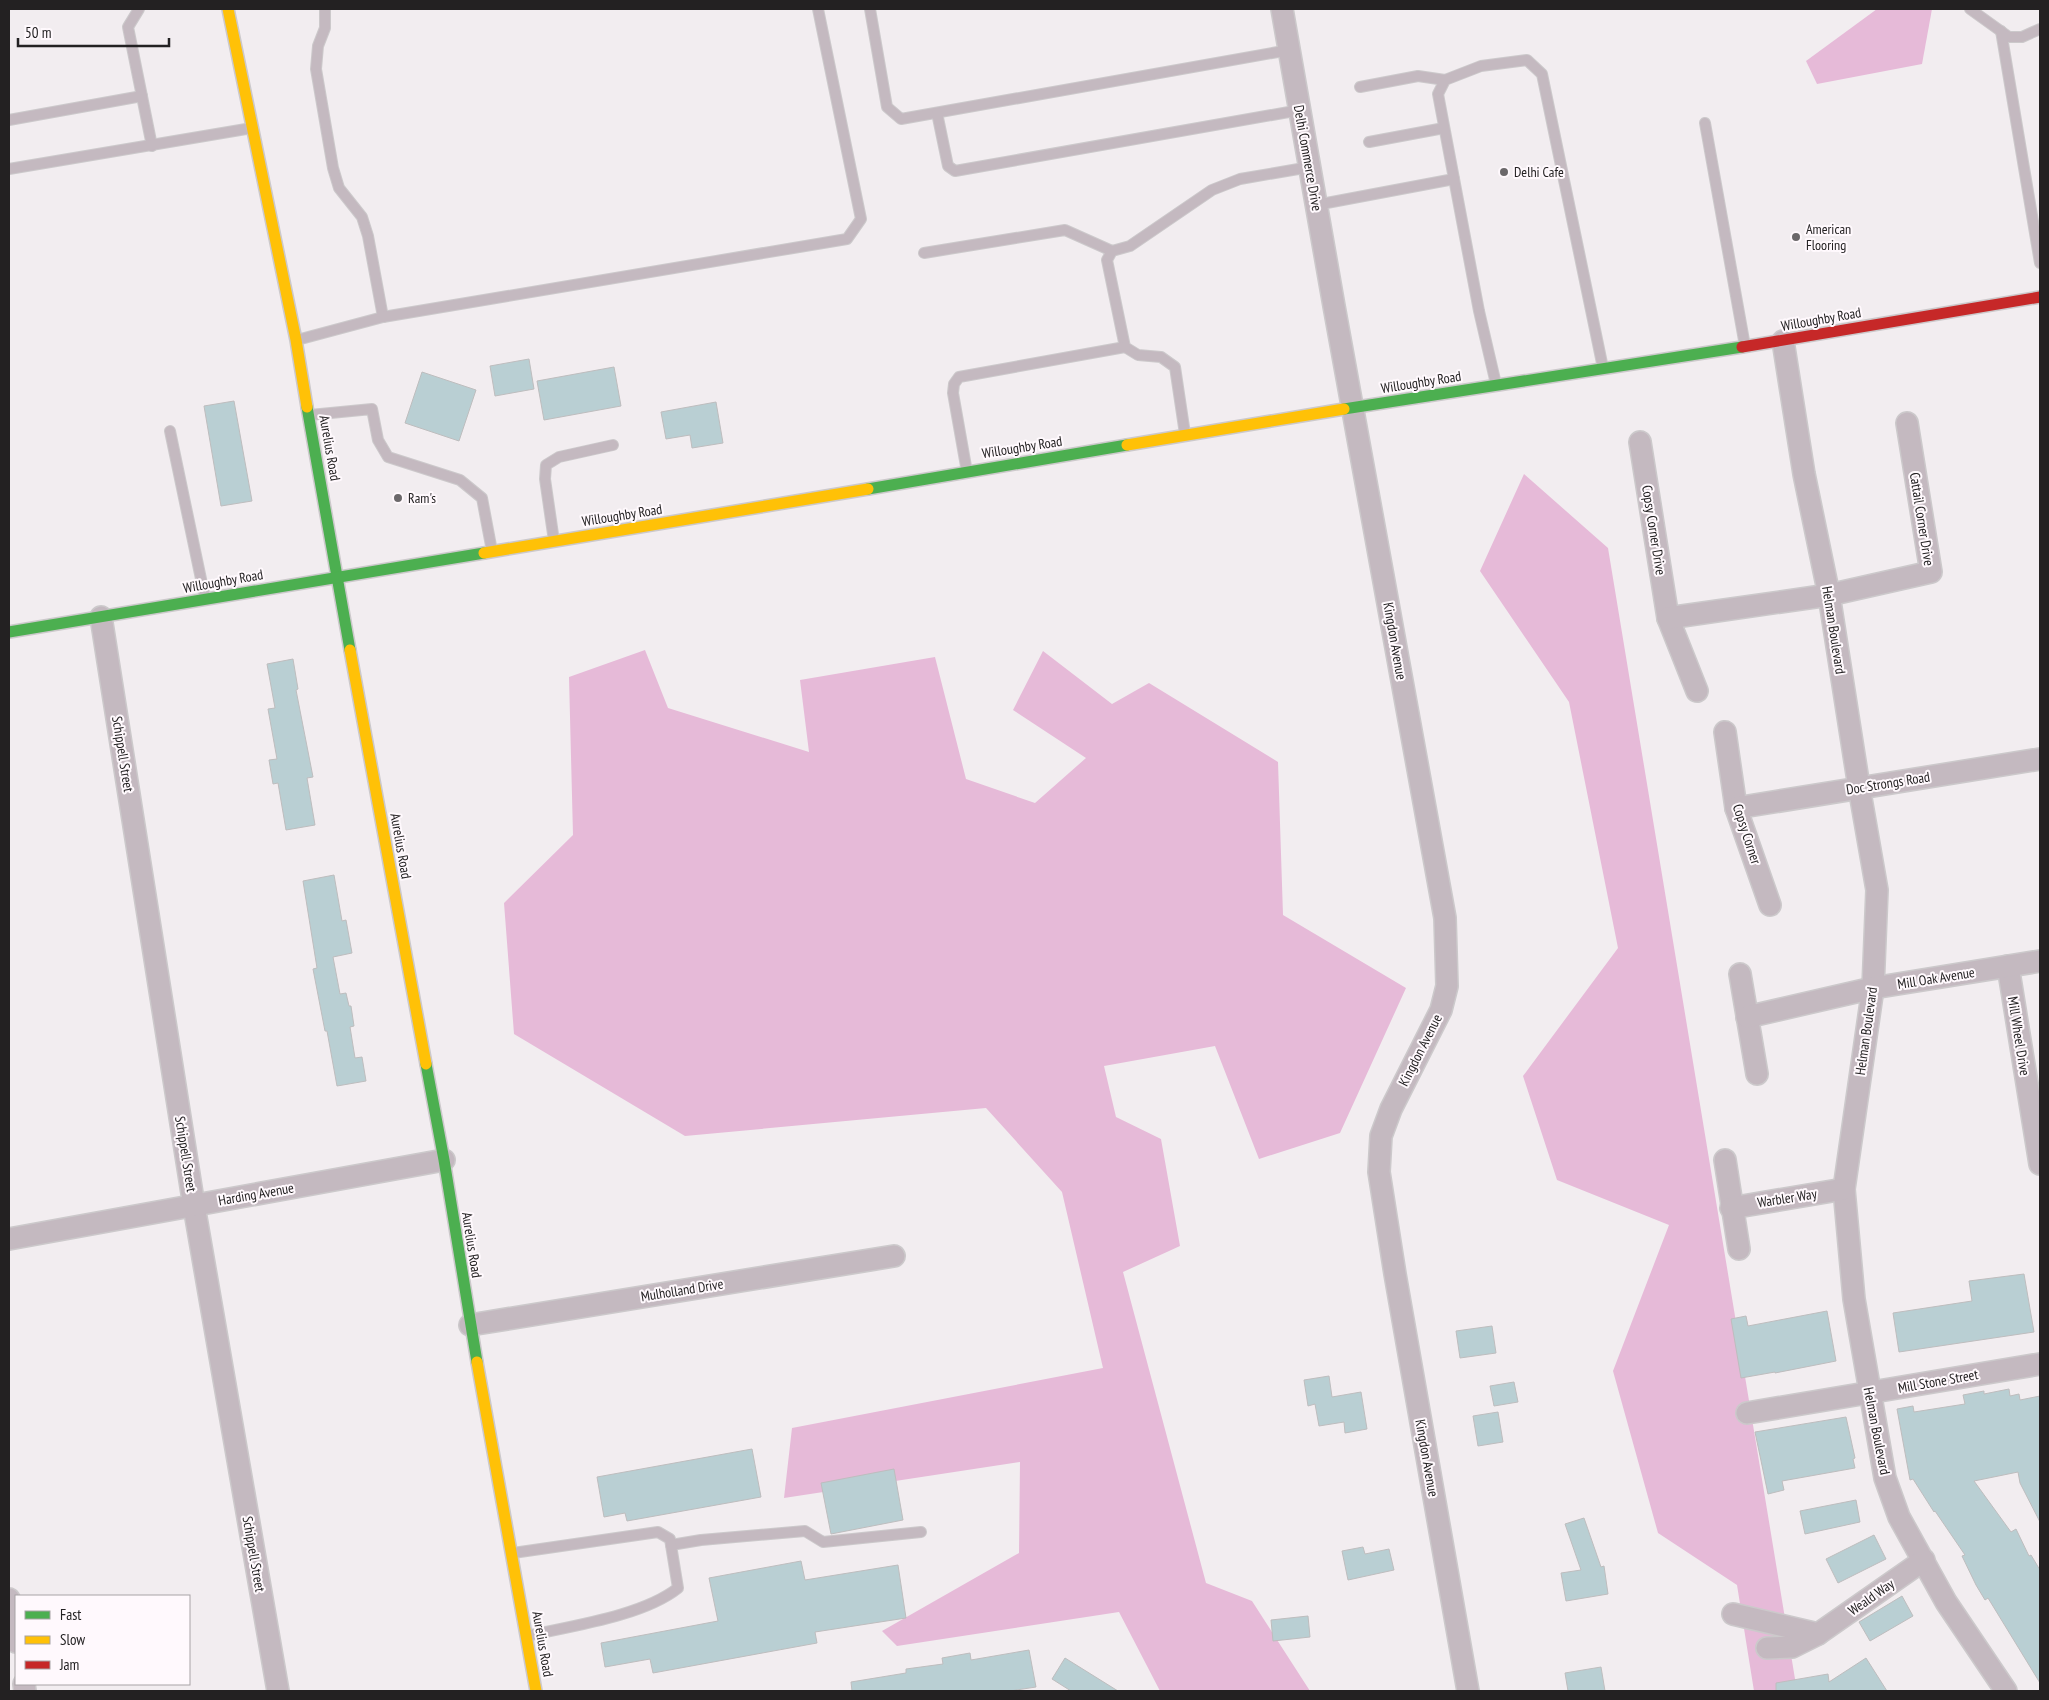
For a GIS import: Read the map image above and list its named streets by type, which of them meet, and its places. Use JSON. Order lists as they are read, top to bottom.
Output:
{
  "streets": {
    "street": [
      "Delhi Commerce Drive",
      "Willoughby Road",
      "Aurelius Road",
      "Cattail Corner Drive",
      "Copsy Corner Drive",
      "Helman Boulevard",
      "Kingdon Avenue",
      "Schippell Street",
      "Doc Strongs Road",
      "Copsy Corner",
      "Mill Oak Avenue",
      "Mill Wheel Drive",
      "Harding Avenue",
      "Warbler Way",
      "Mulholland Drive",
      "Mill Stone Street",
      "Weald Way"
    ]
  },
  "crossings": [
    ["Delhi Commerce Drive", "Willoughby Road"],
    ["Delhi Commerce Drive", "Kingdon Avenue"],
    ["Willoughby Road", "Aurelius Road"],
    ["Willoughby Road", "Helman Boulevard"],
    ["Willoughby Road", "Kingdon Avenue"],
    ["Willoughby Road", "Schippell Street"],
    ["Aurelius Road", "Harding Avenue"],
    ["Aurelius Road", "Mulholland Drive"],
    ["Cattail Corner Drive", "Helman Boulevard"],
    ["Helman Boulevard", "Doc Strongs Road"],
    ["Helman Boulevard", "Mill Oak Avenue"],
    ["Helman Boulevard", "Warbler Way"],
    ["Helman Boulevard", "Mill Stone Street"],
    ["Helman Boulevard", "Weald Way"],
    ["Schippell Street", "Harding Avenue"],
    ["Doc Strongs Road", "Copsy Corner"],
    ["Mill Oak Avenue", "Mill Wheel Drive"]
  ],
  "places": ["Delhi Cafe", "American Flooring", "Ram's"],
  "legend": ["Fast", "Slow", "Jam"],
  "scale_bar": "50 m"
}
